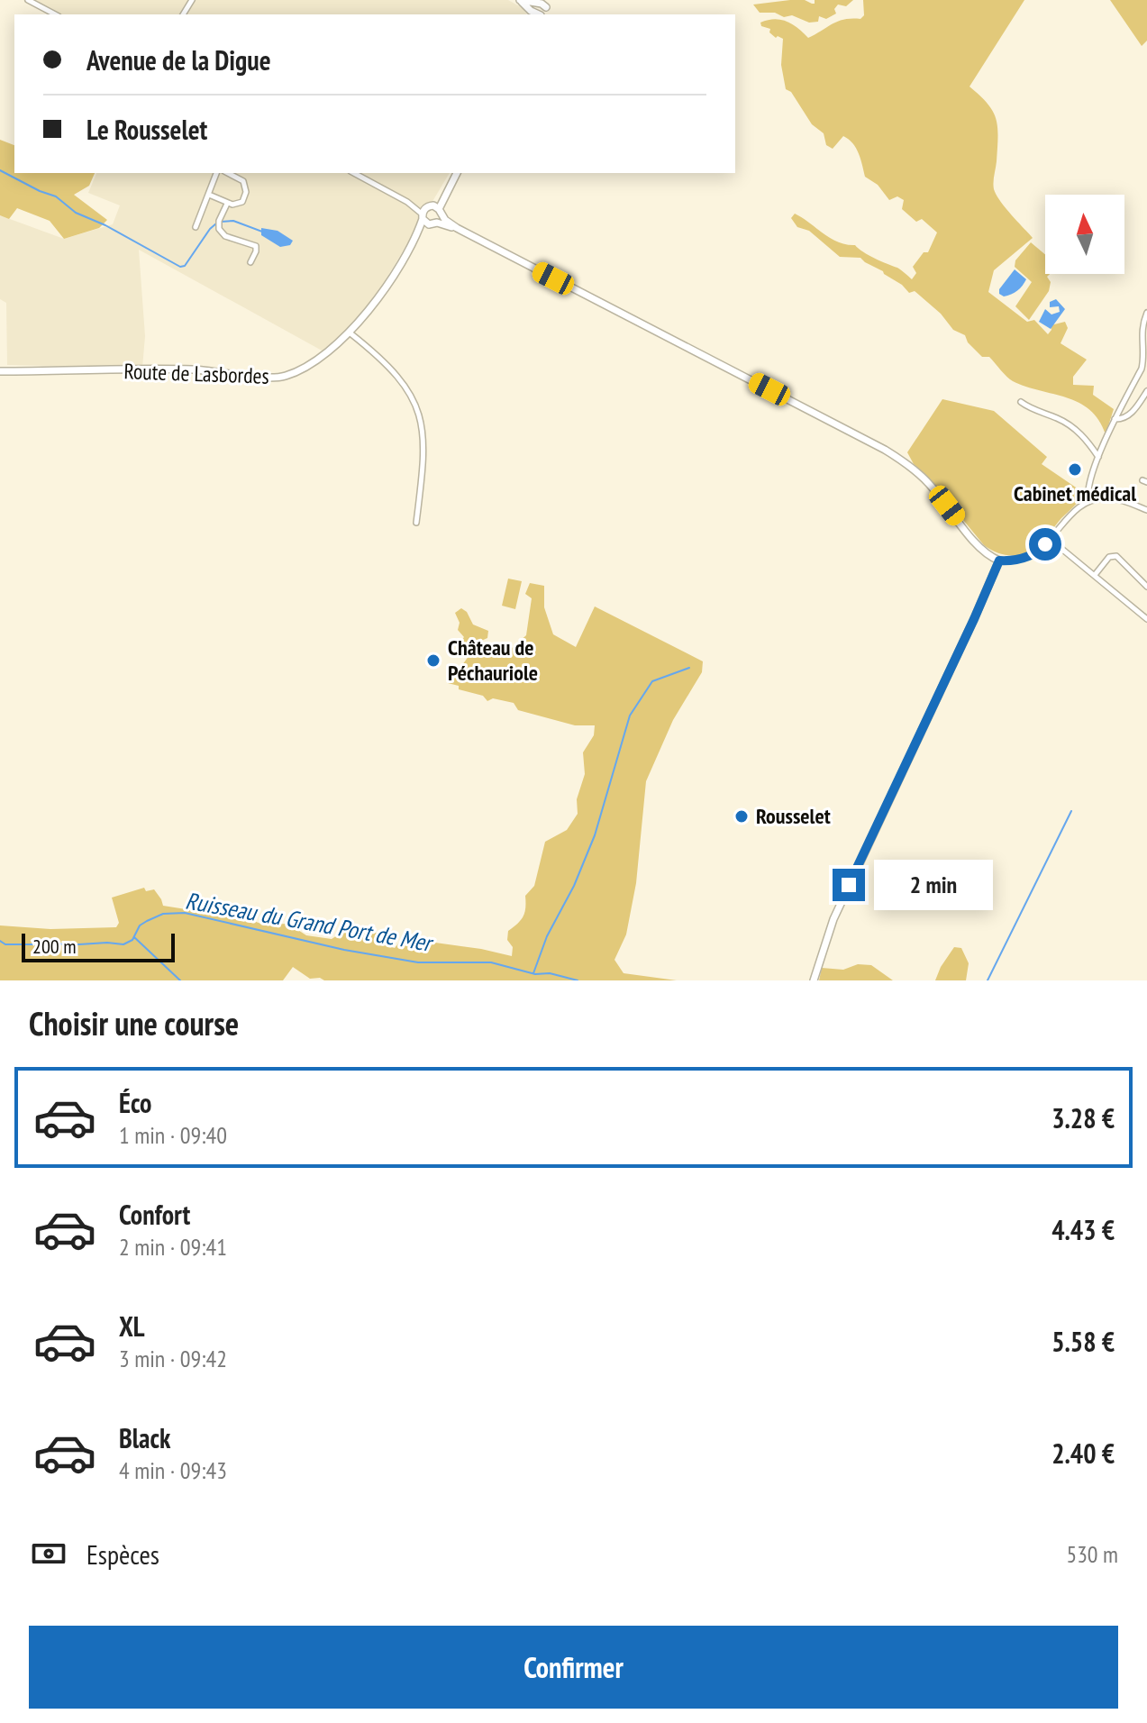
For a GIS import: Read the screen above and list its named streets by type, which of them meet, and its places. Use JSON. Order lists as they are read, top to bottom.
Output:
{
  "streets": {
    "street": ["Route de Lasbordes"]
  },
  "water": ["Ruisseau du Grand Port de Mer"],
  "places": ["Cabinet médical", "Château de Péchauriole", "Rousselet"],
  "scale_bar": "200 m",
  "north": "top",
  "page": {
    "banner": ["Avenue de la Digue", "Le Rousselet"],
    "bubble": "2 min",
    "scale": "200 m",
    "heading": "Choisir une course",
    "list": [
      {
        "name": "Éco",
        "note": "1 min · 09:40",
        "value": "3.28 €"
      },
      {
        "name": "Confort",
        "note": "2 min · 09:41",
        "value": "4.43 €"
      },
      {
        "name": "XL",
        "note": "3 min · 09:42",
        "value": "5.58 €"
      },
      {
        "name": "Black",
        "note": "4 min · 09:43",
        "value": "2.40 €"
      }
    ],
    "pay": ["Espèces", "530 m"],
    "buttons": "Confirmer"
  }
}
